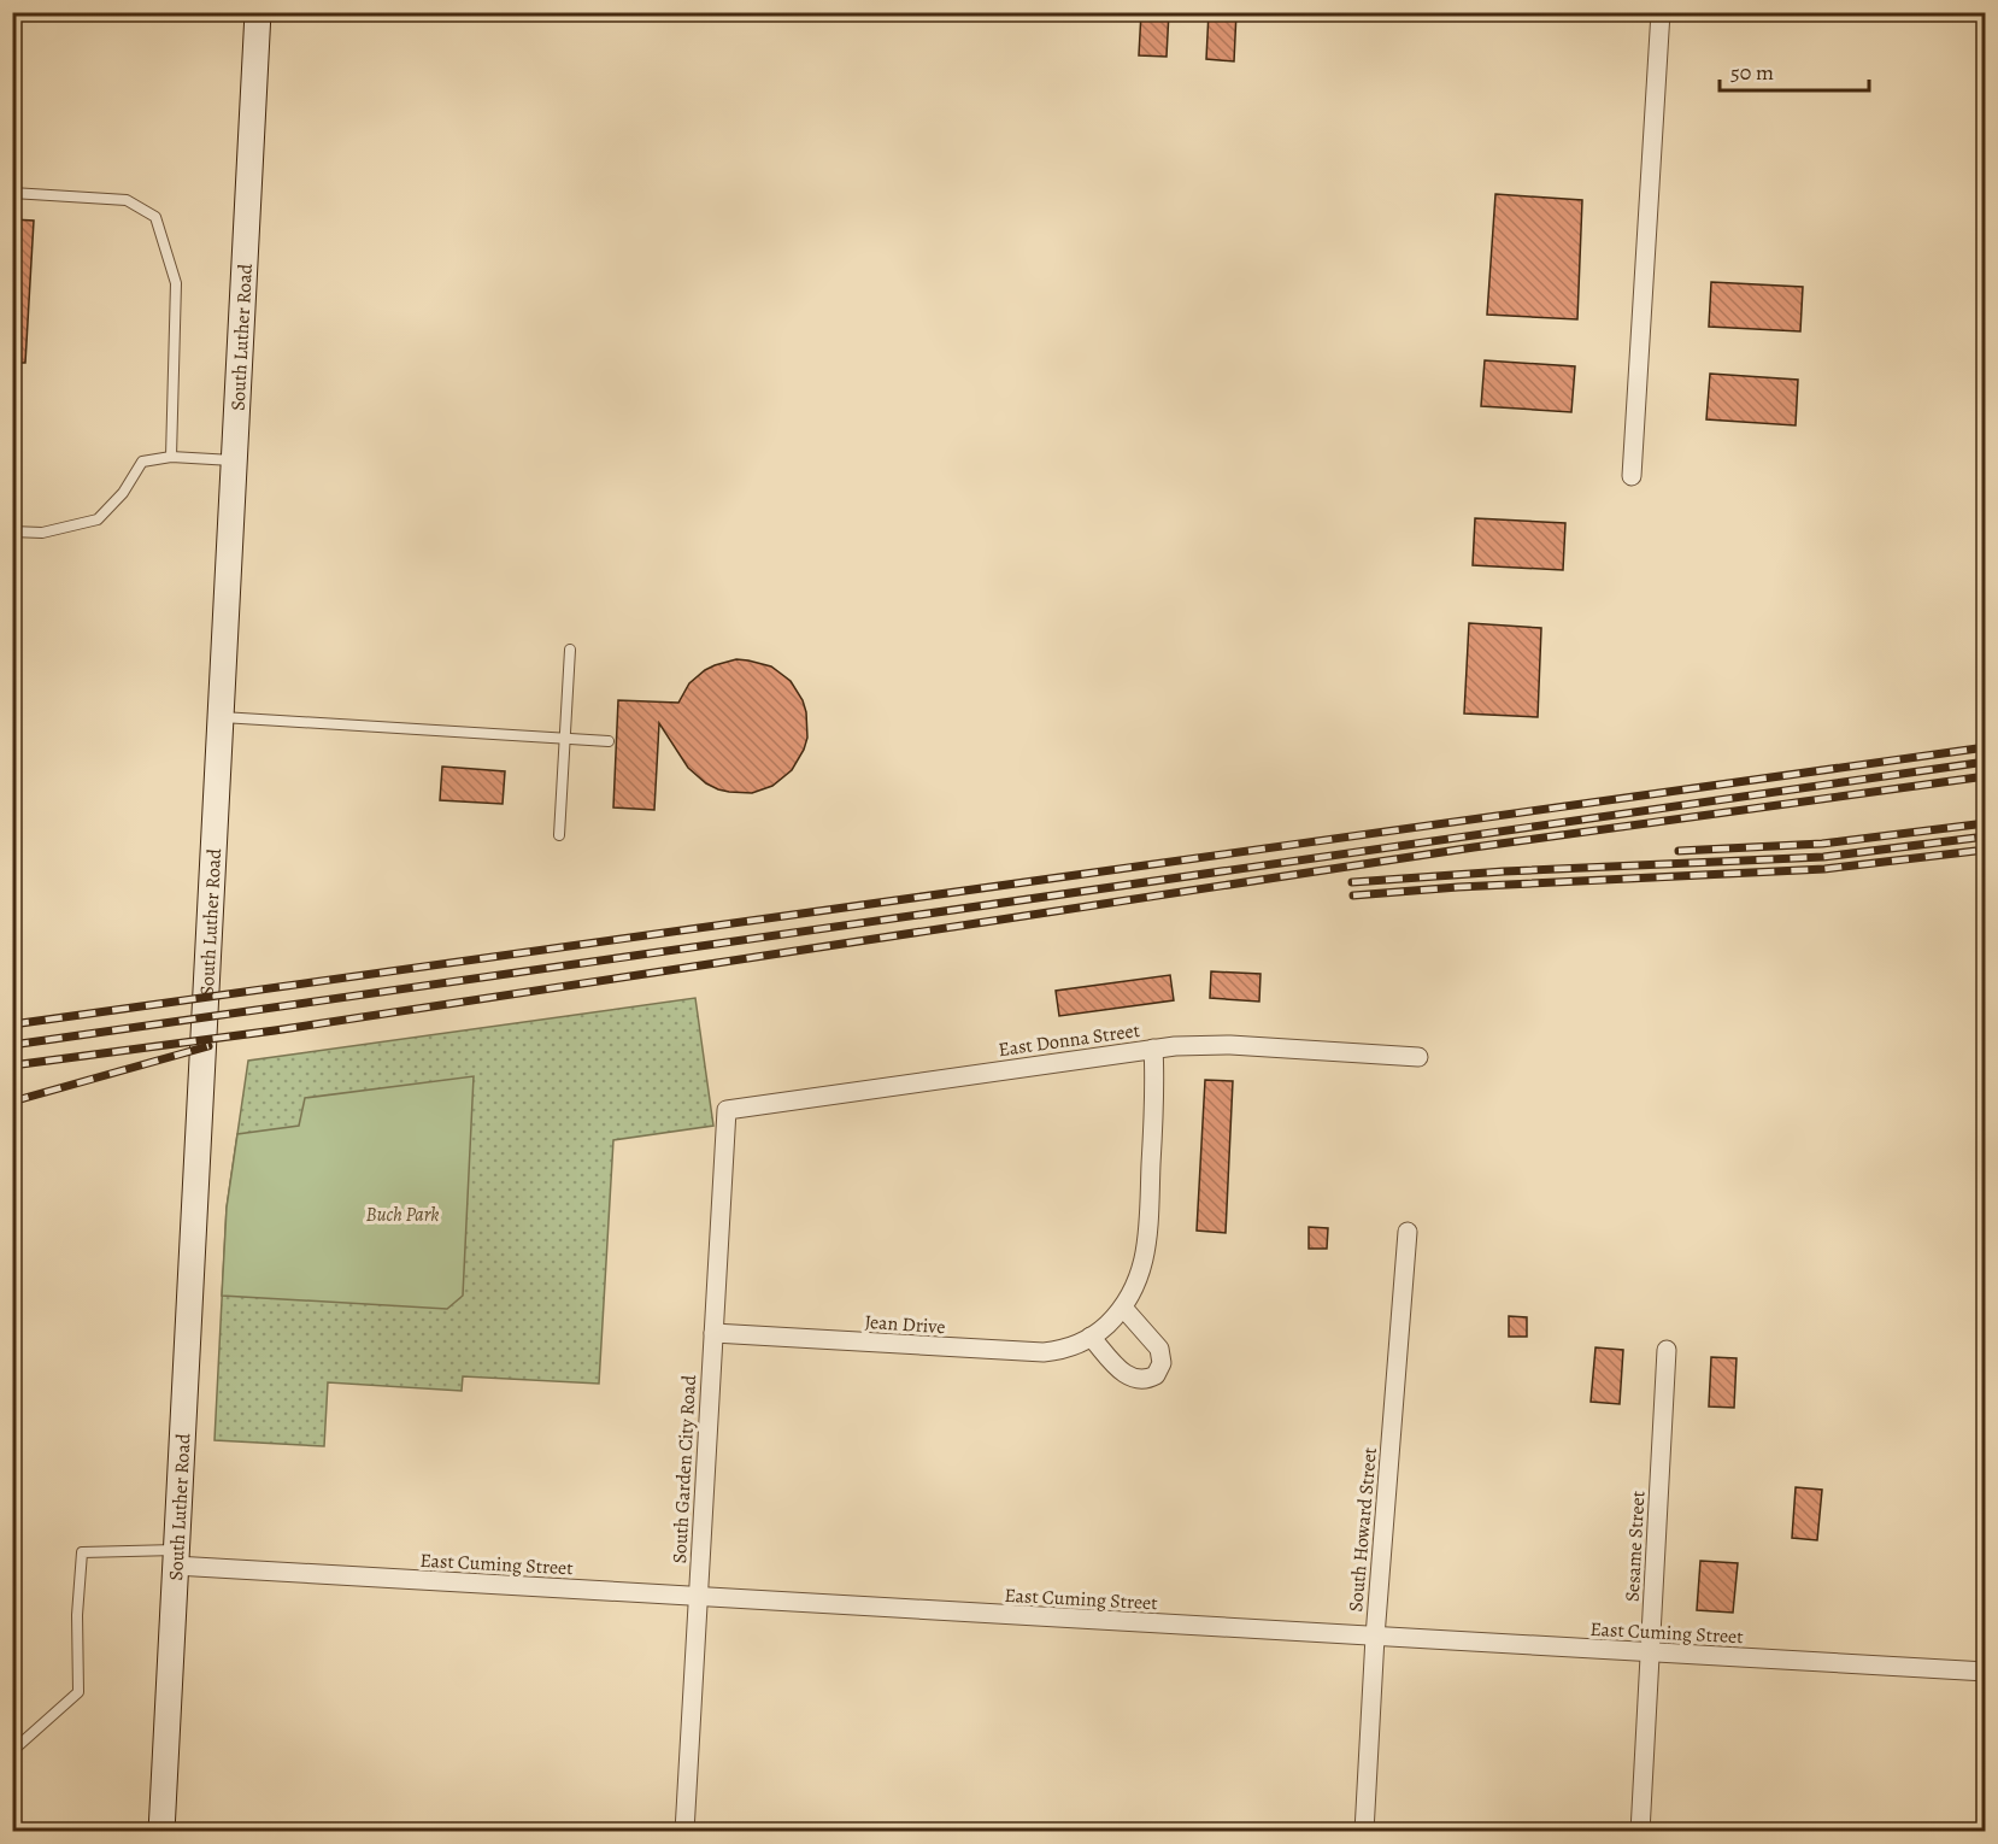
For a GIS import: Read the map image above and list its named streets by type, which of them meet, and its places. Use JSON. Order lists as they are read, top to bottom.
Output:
{
  "streets": {
    "street": [
      "South Luther Road",
      "East Donna Street",
      "Jean Drive",
      "South Garden City Road",
      "South Howard Street",
      "Sesame Street",
      "East Cuming Street"
    ]
  },
  "crossings": [
    ["South Luther Road", "East Cuming Street"],
    ["East Donna Street", "Jean Drive"],
    ["East Donna Street", "South Garden City Road"],
    ["Jean Drive", "South Garden City Road"],
    ["South Garden City Road", "East Cuming Street"],
    ["South Howard Street", "East Cuming Street"],
    ["Sesame Street", "East Cuming Street"]
  ],
  "parks": ["Buch Park"],
  "scale_bar": "50 m"
}
